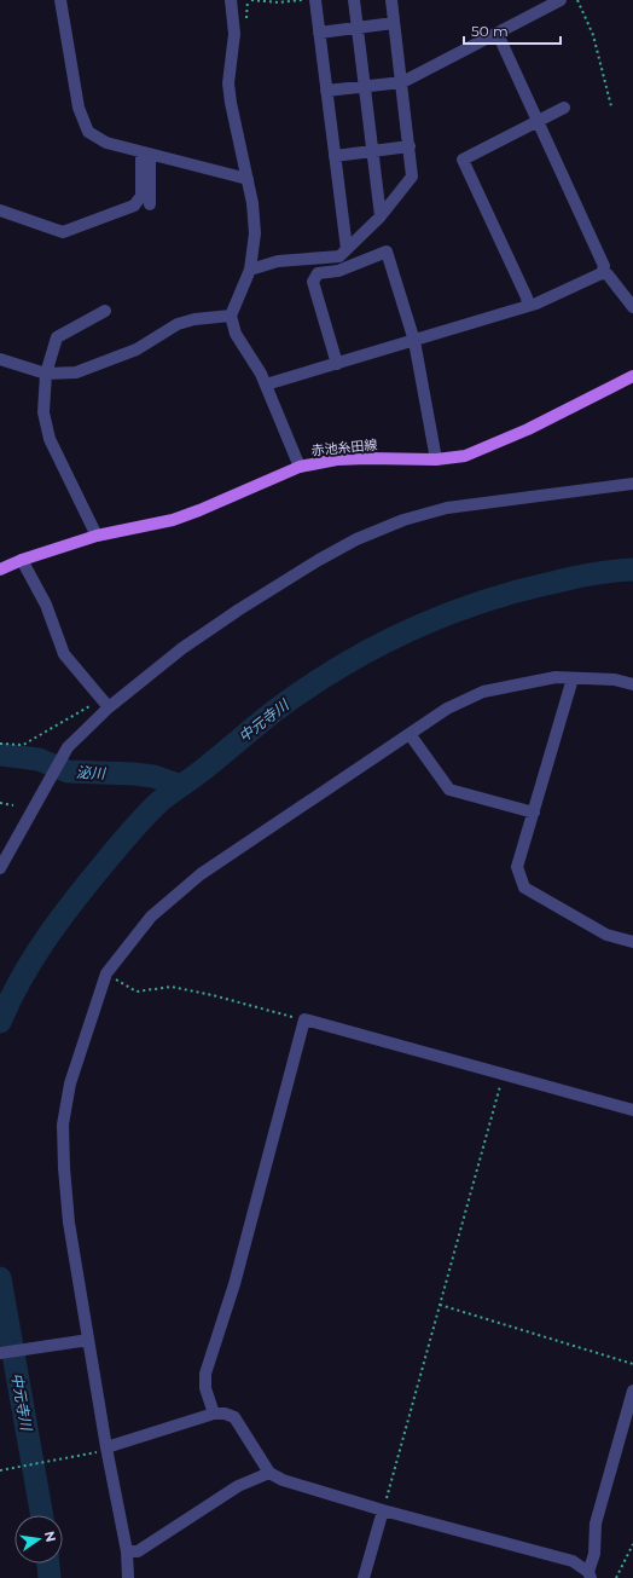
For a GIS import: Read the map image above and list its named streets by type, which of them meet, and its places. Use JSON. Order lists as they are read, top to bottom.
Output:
{
  "streets": {
    "main road": ["赤池糸田線"]
  },
  "water": ["中元寺川", "泌川"],
  "scale_bar": "50 m",
  "north": "right"
}
